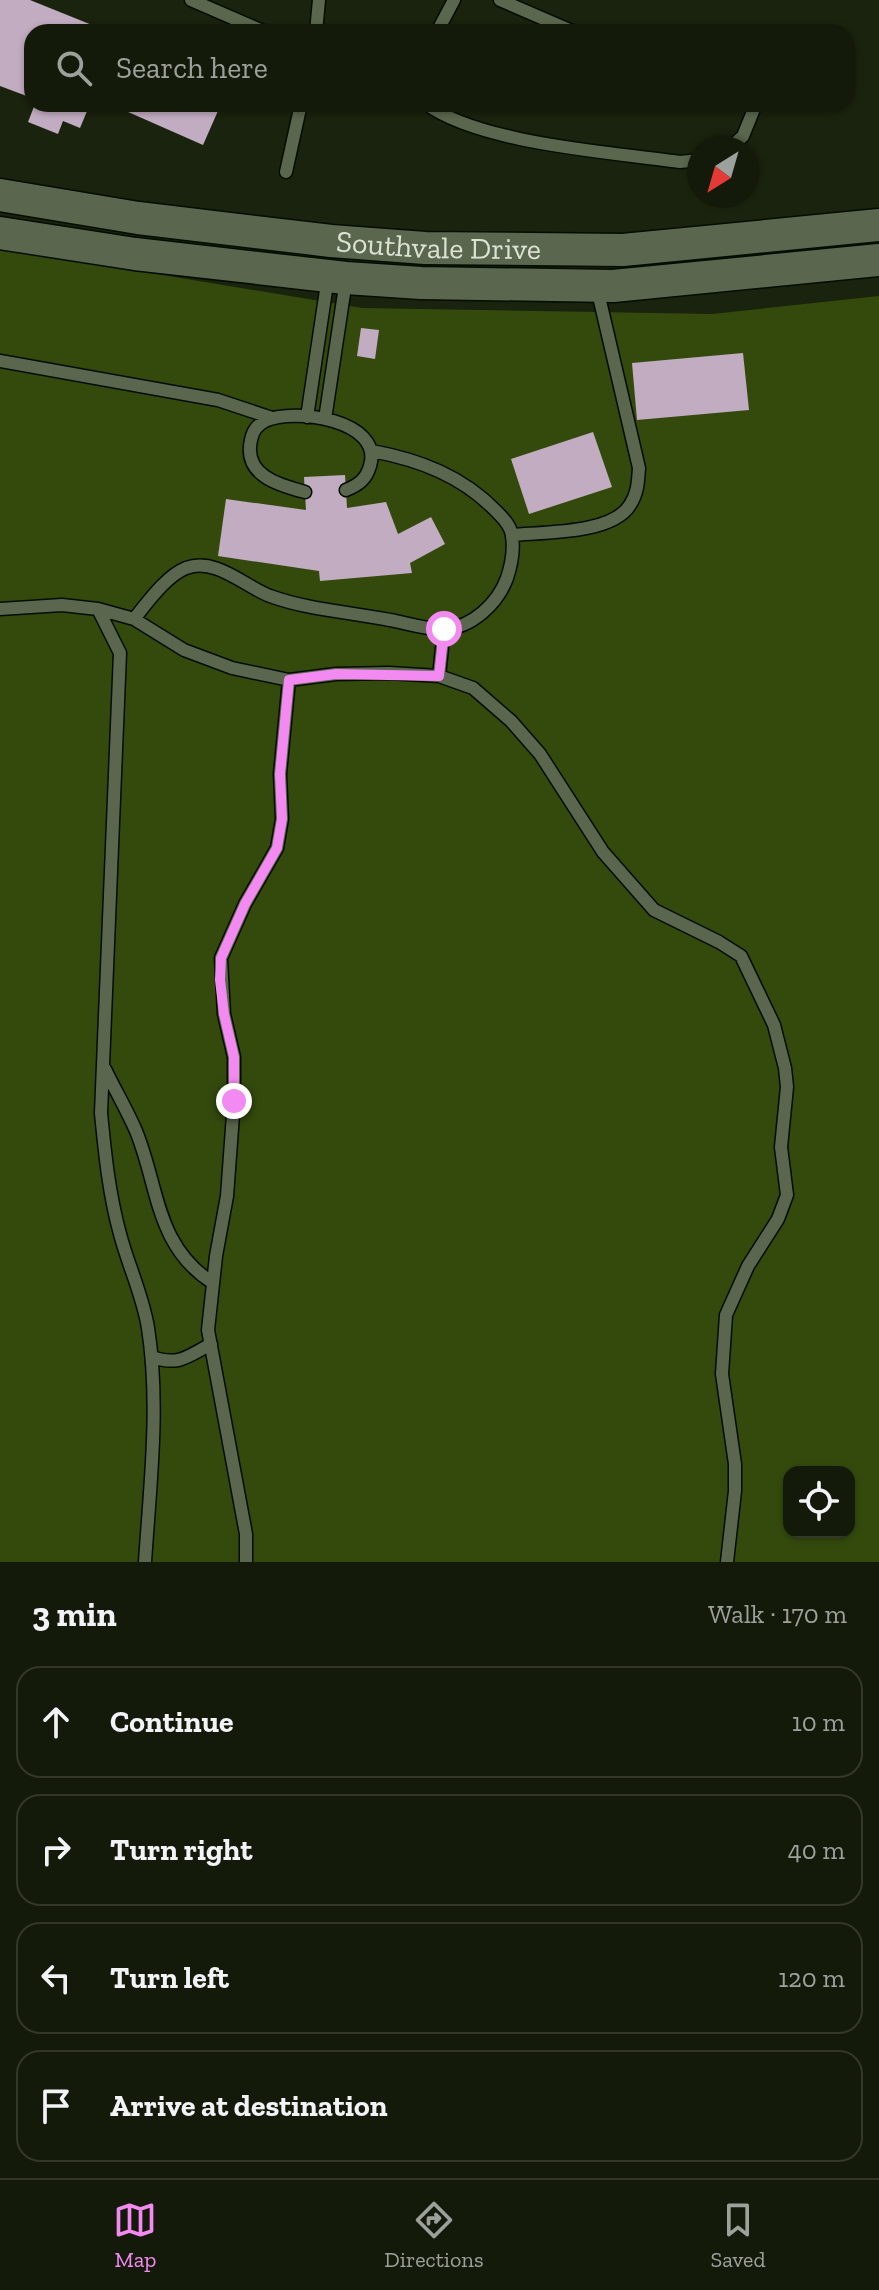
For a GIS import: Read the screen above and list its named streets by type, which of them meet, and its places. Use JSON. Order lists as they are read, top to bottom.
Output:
{
  "streets": {
    "street": ["Southvale Drive"]
  },
  "north": "bottom left",
  "page": {
    "search": "Search here",
    "heading": ["3 min", "Walk · 170 m"],
    "list": [
      ["Continue", "10 m"],
      ["Turn right", "40 m"],
      ["Turn left", "120 m"],
      "Arrive at destination"
    ],
    "nav": ["Map", "Directions", "Saved"]
  }
}
